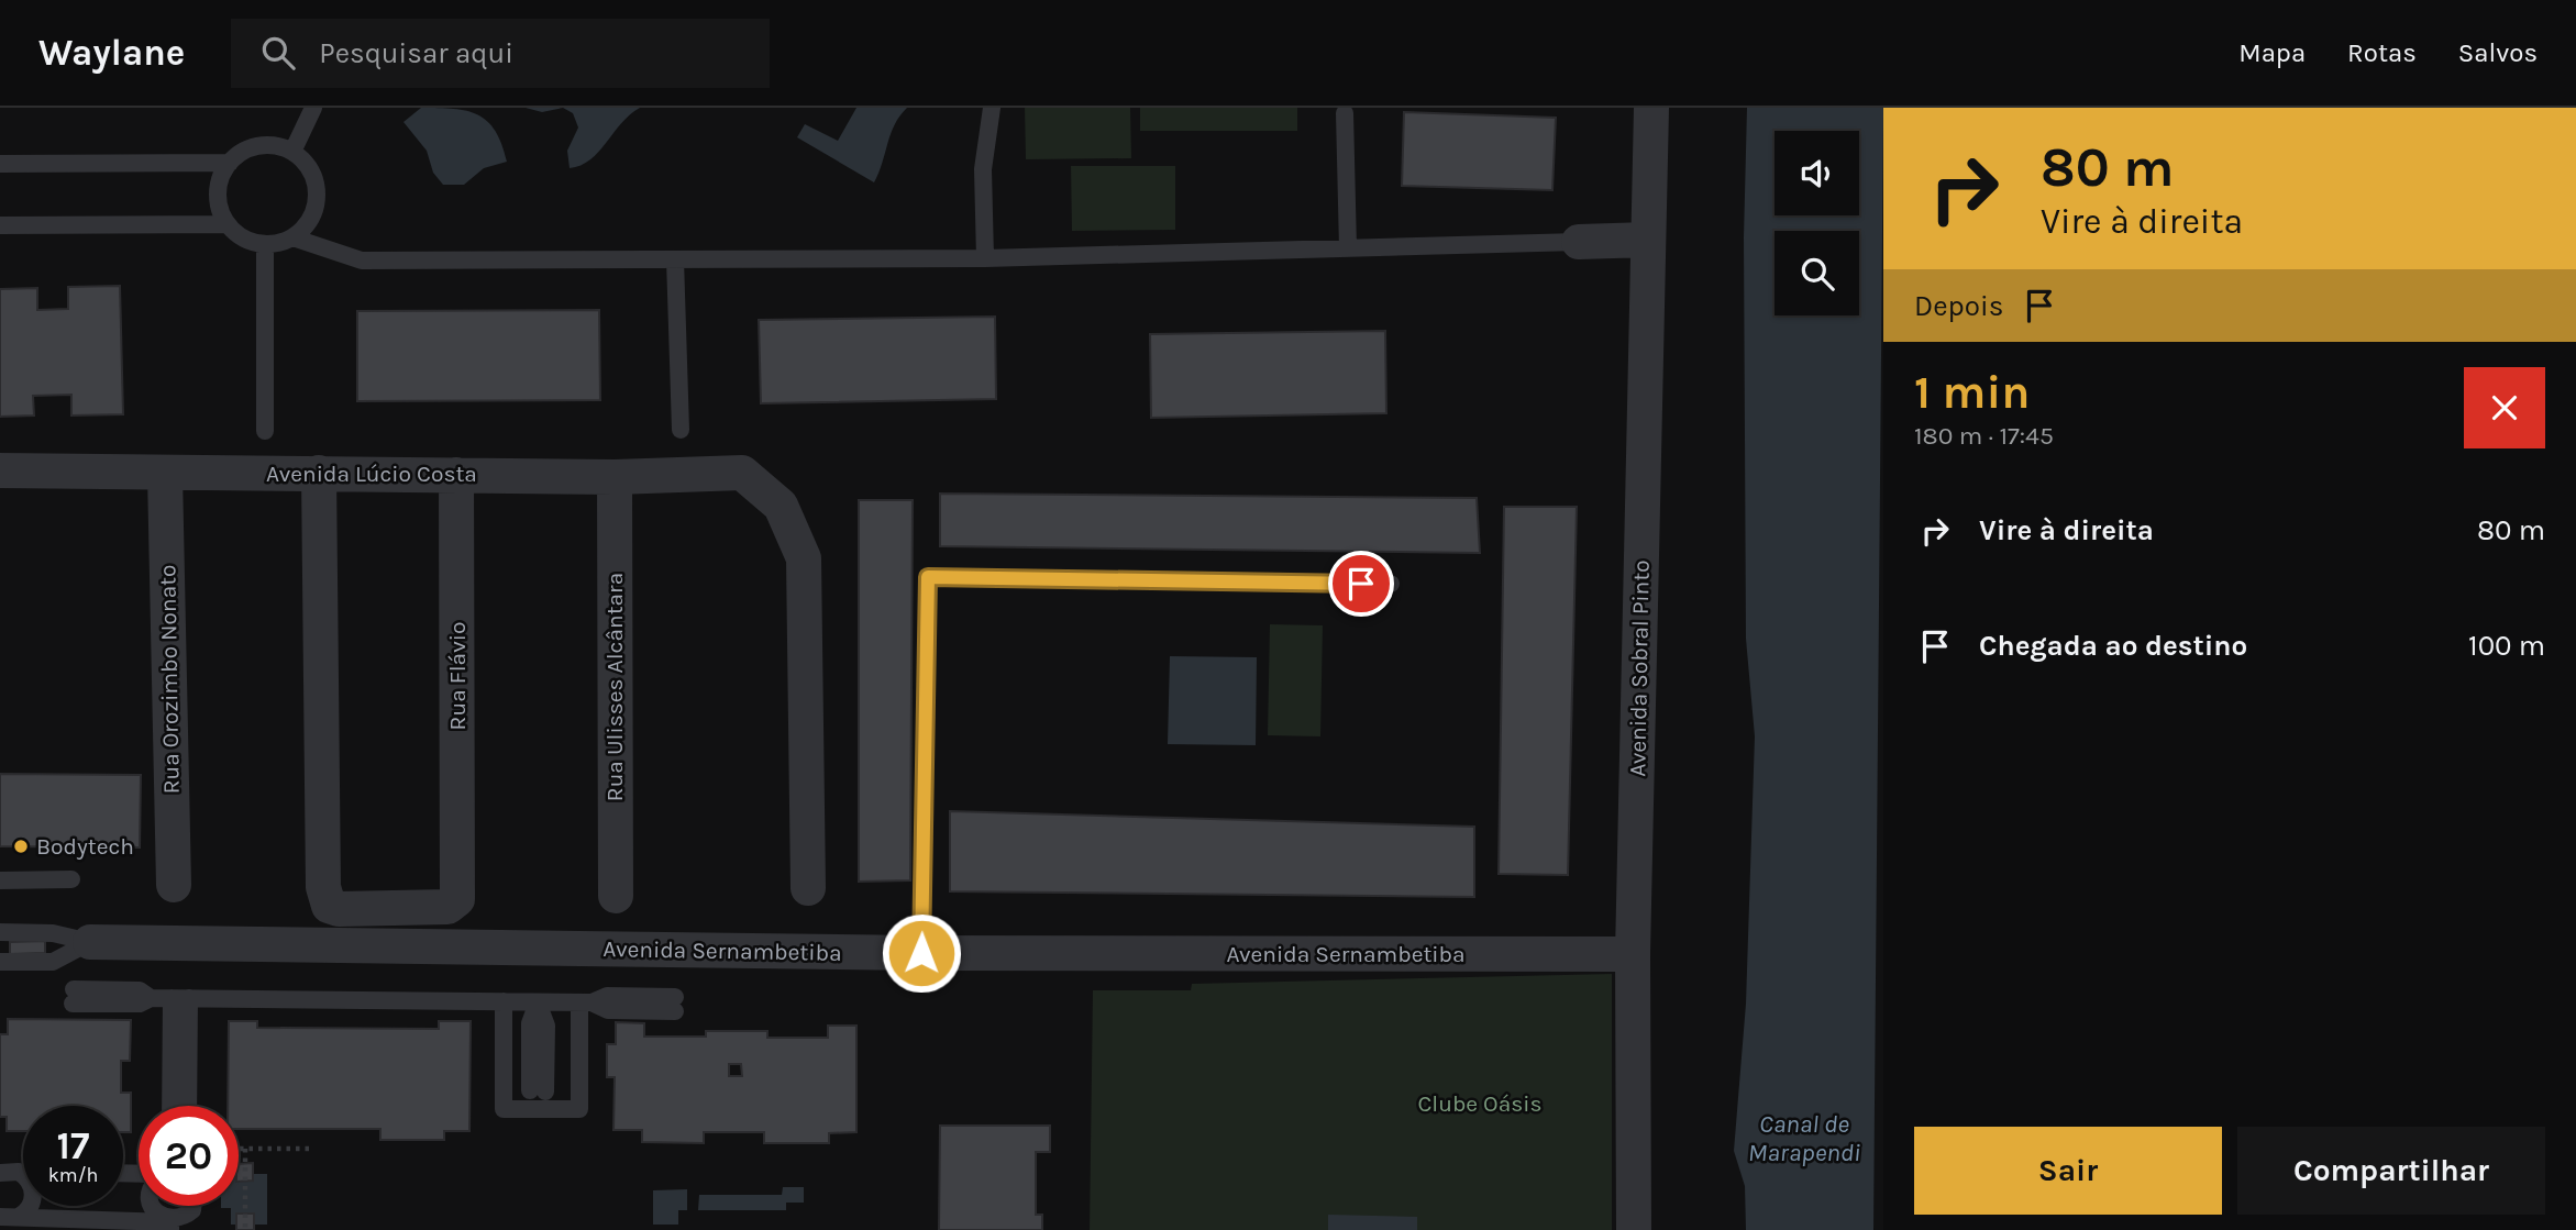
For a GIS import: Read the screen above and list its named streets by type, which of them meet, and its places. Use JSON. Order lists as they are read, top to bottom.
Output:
{
  "streets": {
    "street": [
      "Avenida Lúcio Costa",
      "Avenida Sobral Pinto",
      "Rua Flávio",
      "Rua Orozimbo Nonato",
      "Rua Ulisses Alcântara",
      "Avenida Sernambetiba"
    ]
  },
  "crossings": [
    ["Avenida Lúcio Costa", "Rua Flávio"],
    ["Avenida Lúcio Costa", "Rua Orozimbo Nonato"],
    ["Avenida Lúcio Costa", "Rua Ulisses Alcântara"],
    ["Avenida Sobral Pinto", "Avenida Sernambetiba"]
  ],
  "water": ["Canal de Marapendi"],
  "parks": ["Clube Oásis"],
  "places": ["Bodytech"],
  "page": {
    "header": "Waylane",
    "search": "Pesquisar aqui",
    "nav": ["Mapa", "Rotas", "Salvos"],
    "turn": ["80 m", "Vire à direita"],
    "then": "Depois",
    "heading": ["1 min", "180 m · 17:45"],
    "list": [
      {
        "name": "Vire à direita",
        "value": "80 m"
      },
      {
        "name": "Chegada ao destino",
        "value": "100 m"
      }
    ],
    "speed": "17 km/h",
    "limit": "20",
    "buttons": ["Sair", "Compartilhar"]
  }
}
